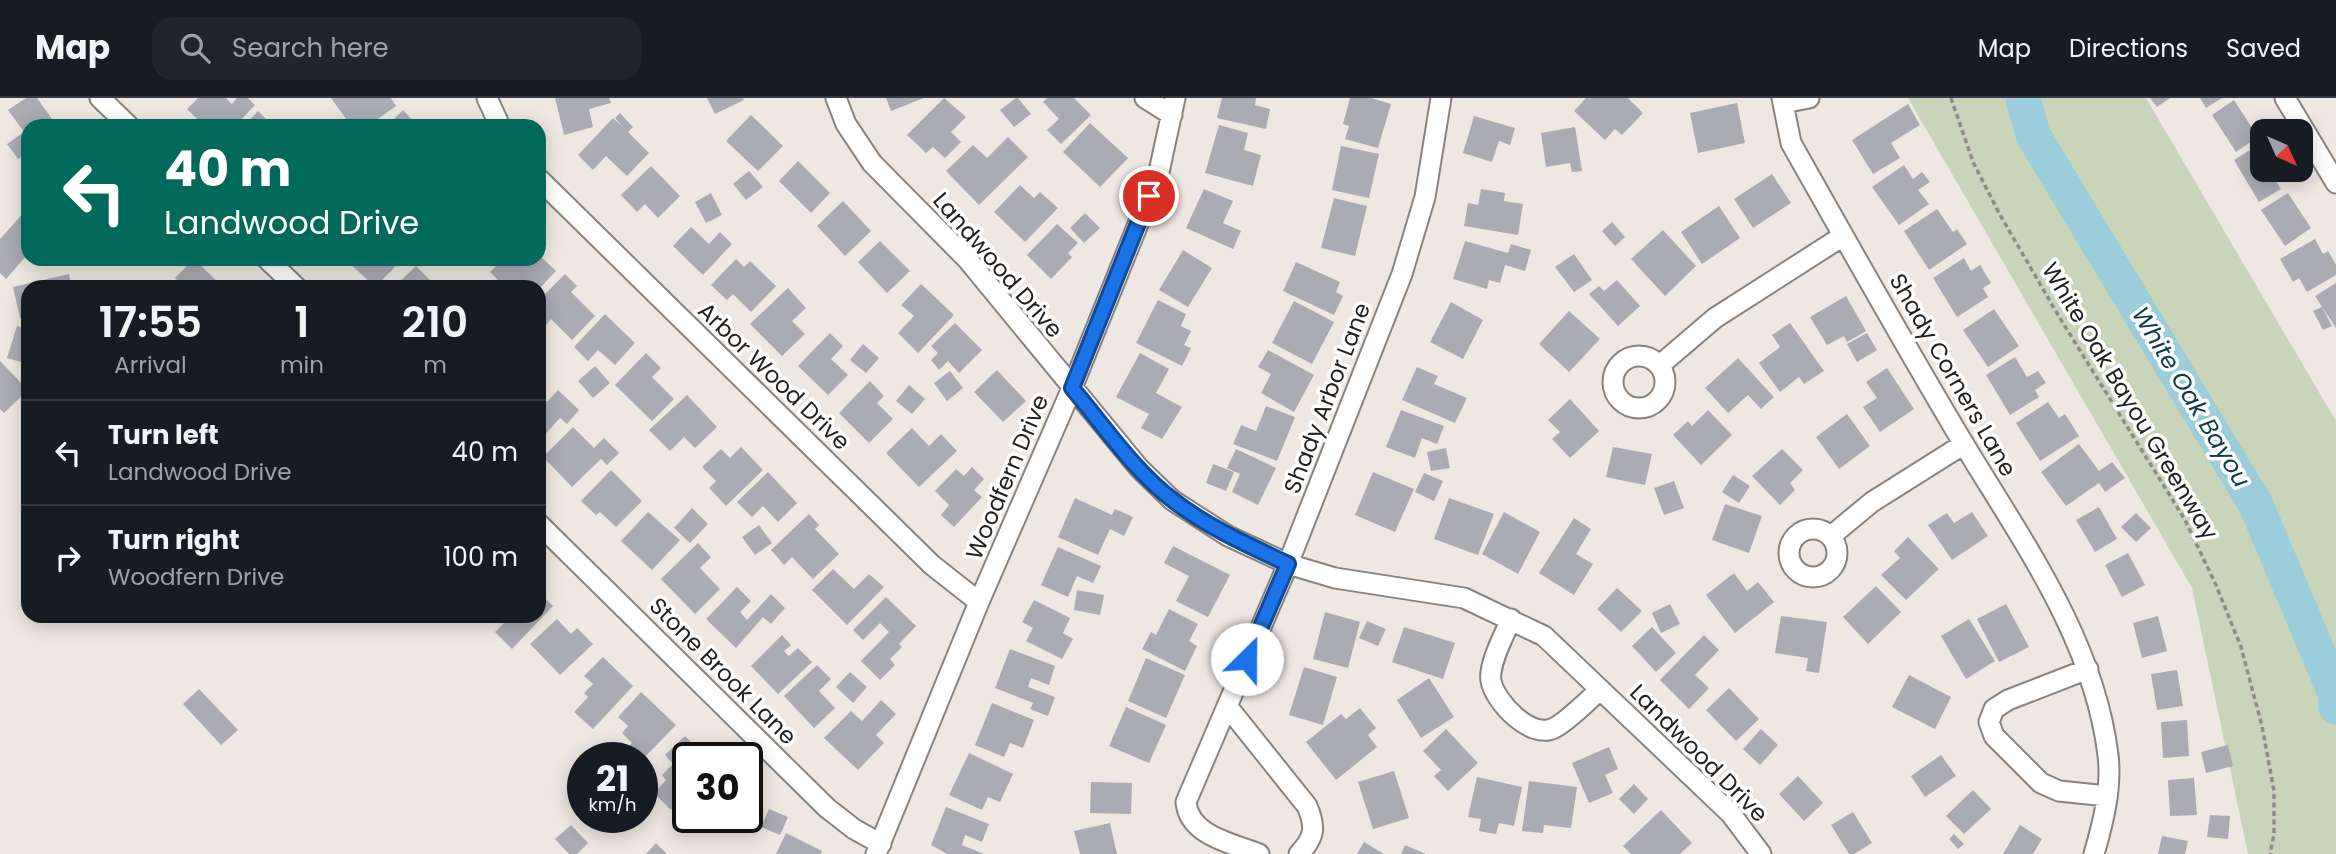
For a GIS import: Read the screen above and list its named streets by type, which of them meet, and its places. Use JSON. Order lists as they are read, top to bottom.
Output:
{
  "streets": {
    "street": [
      "Landwood Drive",
      "Shady Corners Lane",
      "Arbor Wood Drive",
      "Shady Arbor Lane",
      "Woodfern Drive",
      "Stone Brook Lane"
    ],
    "path": ["White Oak Bayou Greenway"]
  },
  "crossings": [
    ["Landwood Drive", "Shady Arbor Lane"],
    ["Landwood Drive", "Woodfern Drive"],
    ["Arbor Wood Drive", "Woodfern Drive"],
    ["Woodfern Drive", "Stone Brook Lane"]
  ],
  "water": ["White Oak Bayou"],
  "north": "bottom right",
  "page": {
    "header": "Map",
    "search": "Search here",
    "nav": ["Map", "Directions", "Saved"],
    "turn": ["40 m", "Landwood Drive"],
    "eta": [
      "17:55",
      "Arrival",
      "1",
      "min",
      "210",
      "m"
    ],
    "list": [
      {
        "name": "Turn left",
        "note": "Landwood Drive",
        "value": "40 m"
      },
      {
        "name": "Turn right",
        "note": "Woodfern Drive",
        "value": "100 m"
      }
    ],
    "speed": "21 km/h",
    "limit": "30"
  }
}
